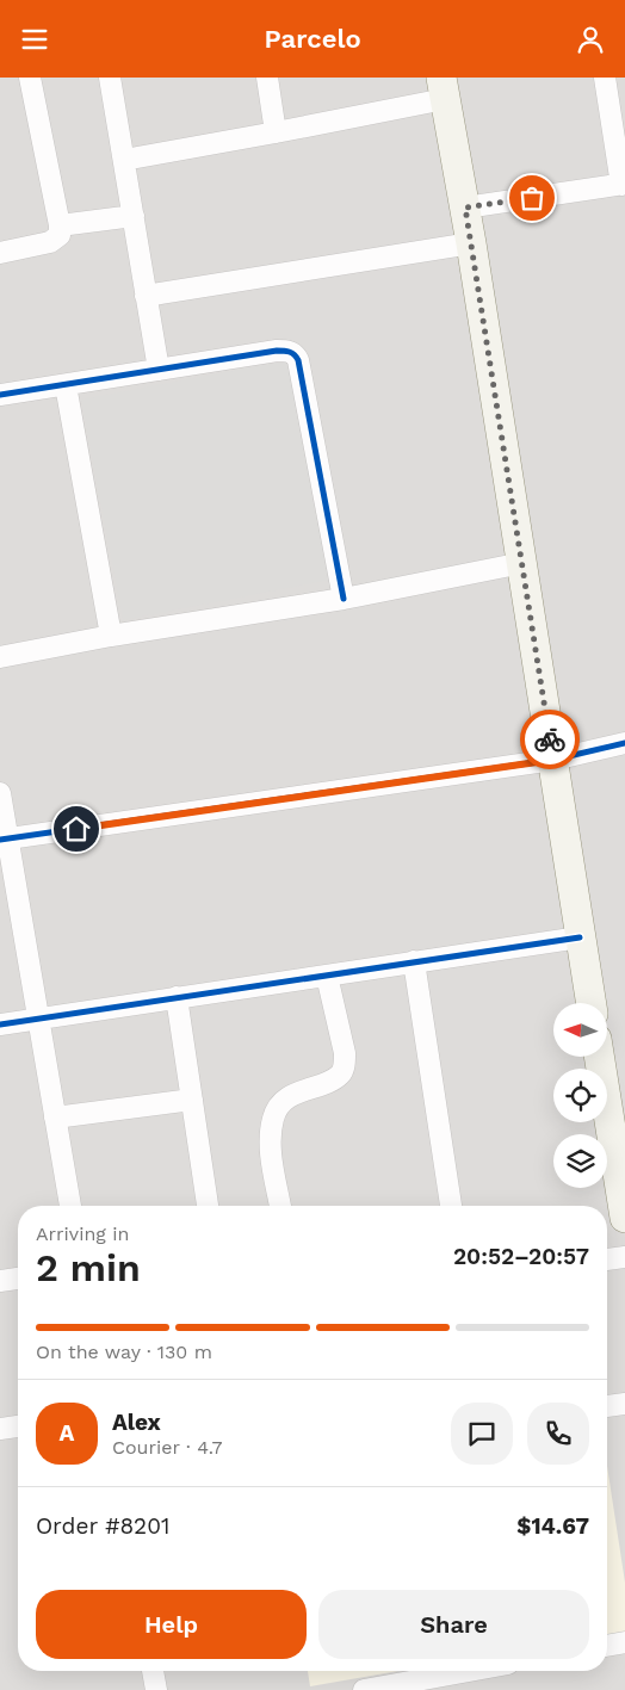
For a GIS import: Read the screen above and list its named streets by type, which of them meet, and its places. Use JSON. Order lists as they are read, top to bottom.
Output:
{
  "north": "left",
  "page": {
    "header": "Parcelo",
    "heading": ["2 min", "Arriving in", "20:52–20:57"],
    "panel": [
      "Alex",
      "Courier · 4.7",
      "Order #8201",
      "$14.67"
    ],
    "bar": "On the way · 130 m",
    "round": "A",
    "buttons": ["Help", "Share"]
  }
}
